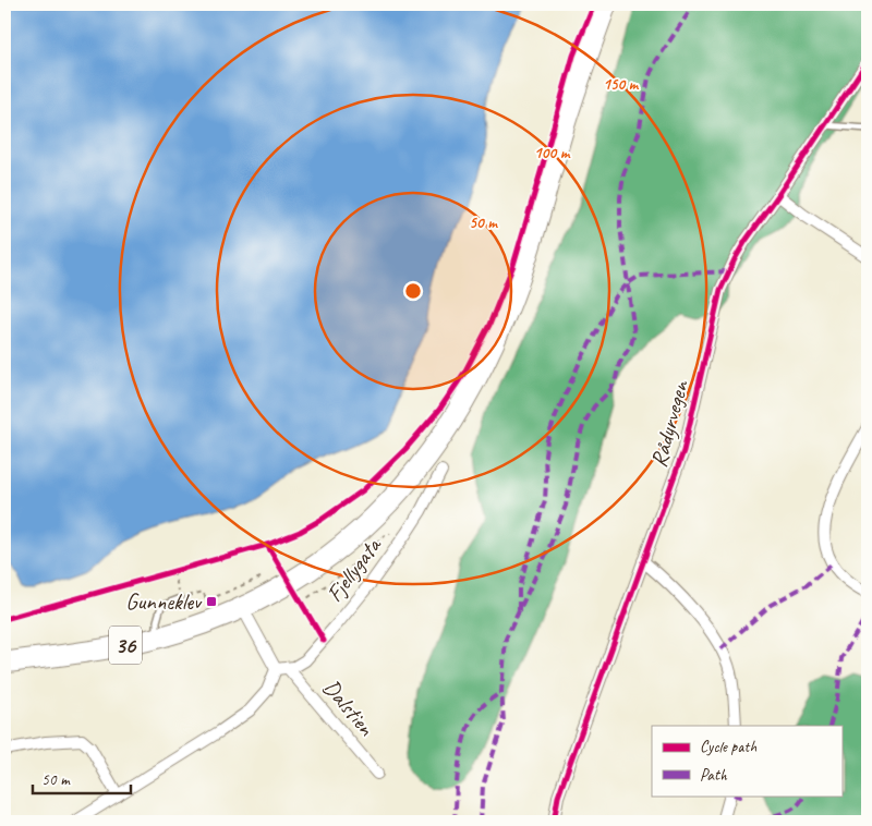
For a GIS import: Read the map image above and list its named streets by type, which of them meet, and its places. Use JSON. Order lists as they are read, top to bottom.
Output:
{
  "streets": {
    "highway": ["36"],
    "street": ["Rådyrvegen", "Fjellygata", "Dalstien"]
  },
  "crossings": [
    ["Fjellygata", "Dalstien"]
  ],
  "places": {
    "transit": ["Gunneklev"]
  },
  "legend": ["Cycle path", "Path"],
  "scale_bar": "50 m",
  "rings": ["150 m", "100 m", "50 m"]
}
